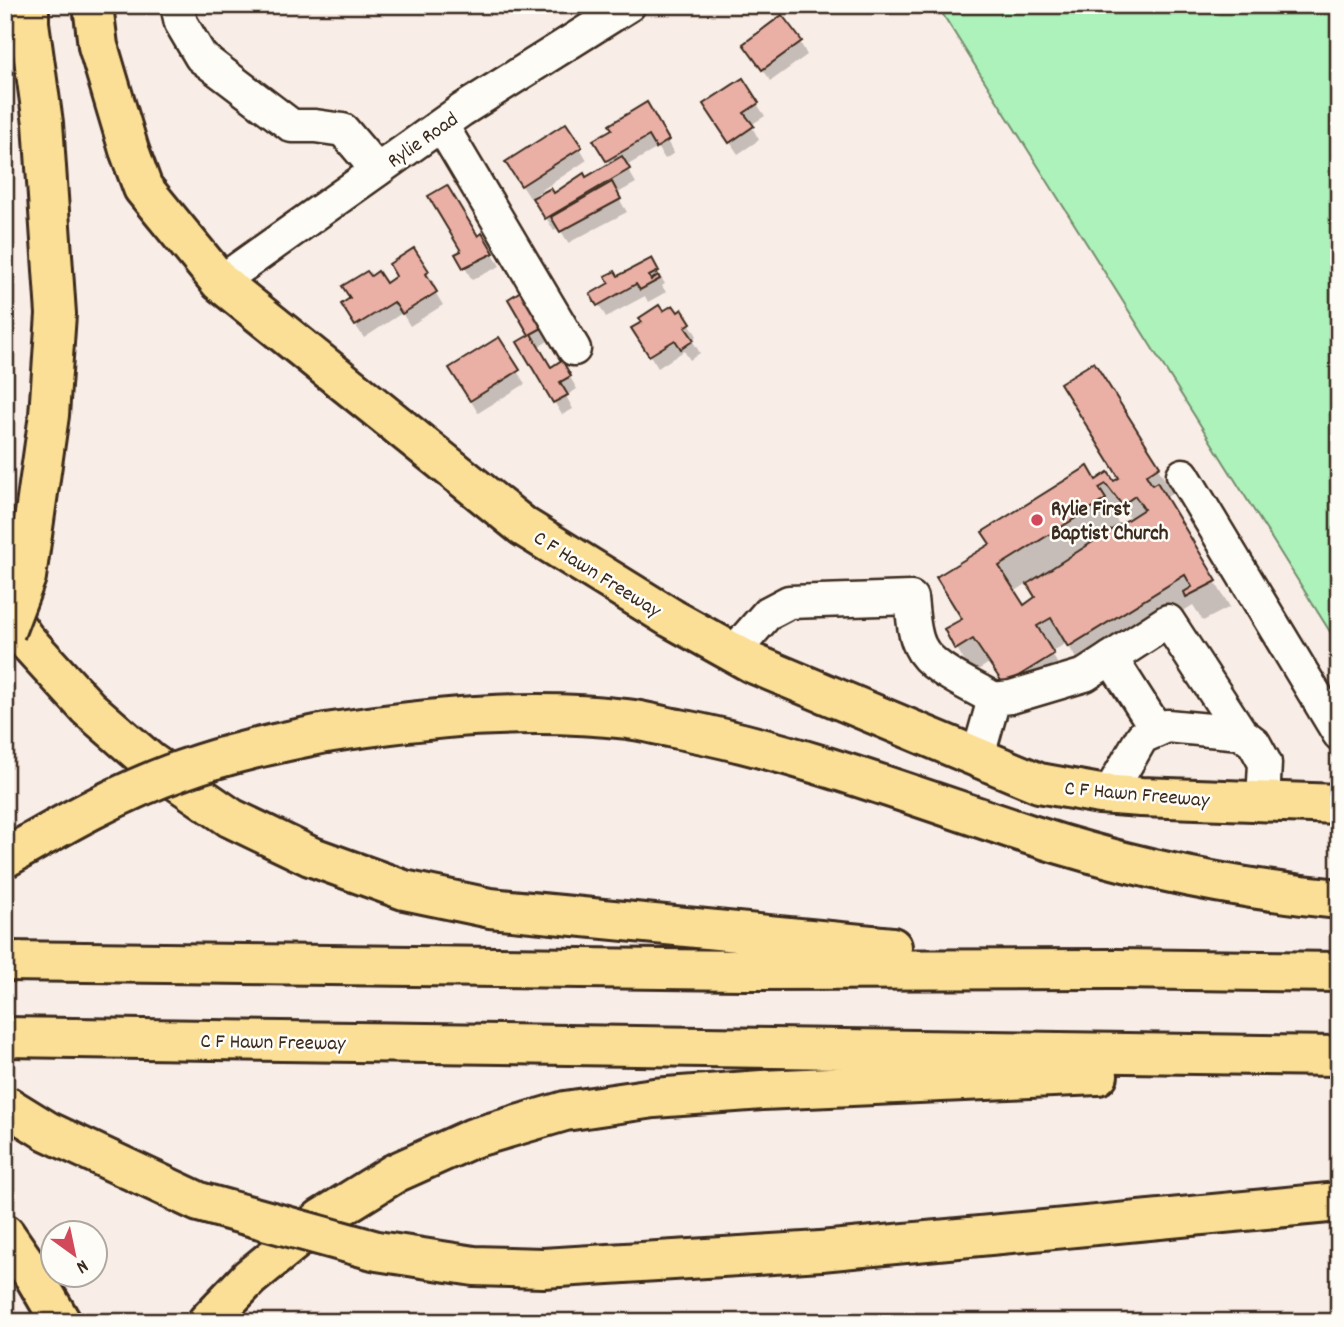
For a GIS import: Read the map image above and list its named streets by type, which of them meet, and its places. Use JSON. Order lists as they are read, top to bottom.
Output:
{
  "streets": {
    "main road": ["C F Hawn Freeway"],
    "street": ["Rylie Road"]
  },
  "crossings": [
    ["Rylie Road", "C F Hawn Freeway"]
  ],
  "places": ["Rylie First Baptist Church"],
  "north": "bottom right"
}
